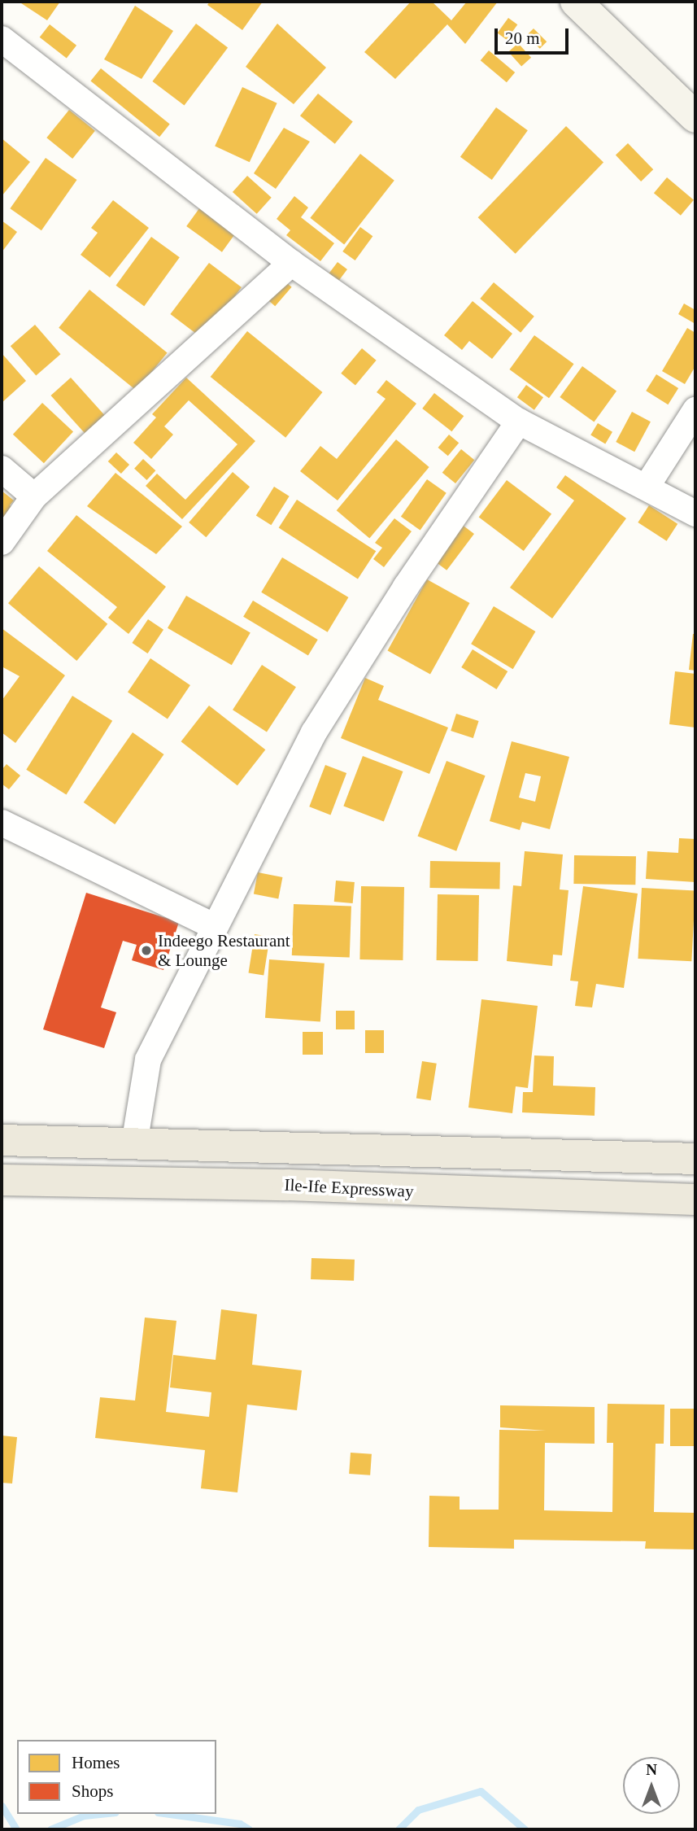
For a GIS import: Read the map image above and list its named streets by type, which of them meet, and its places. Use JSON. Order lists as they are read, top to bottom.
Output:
{
  "streets": {
    "main road": ["Ile-Ife Expressway"]
  },
  "places": ["Indeego Restaurant & Lounge"],
  "legend": ["Homes", "Shops"],
  "scale_bar": "20 m",
  "north": "top"
}
